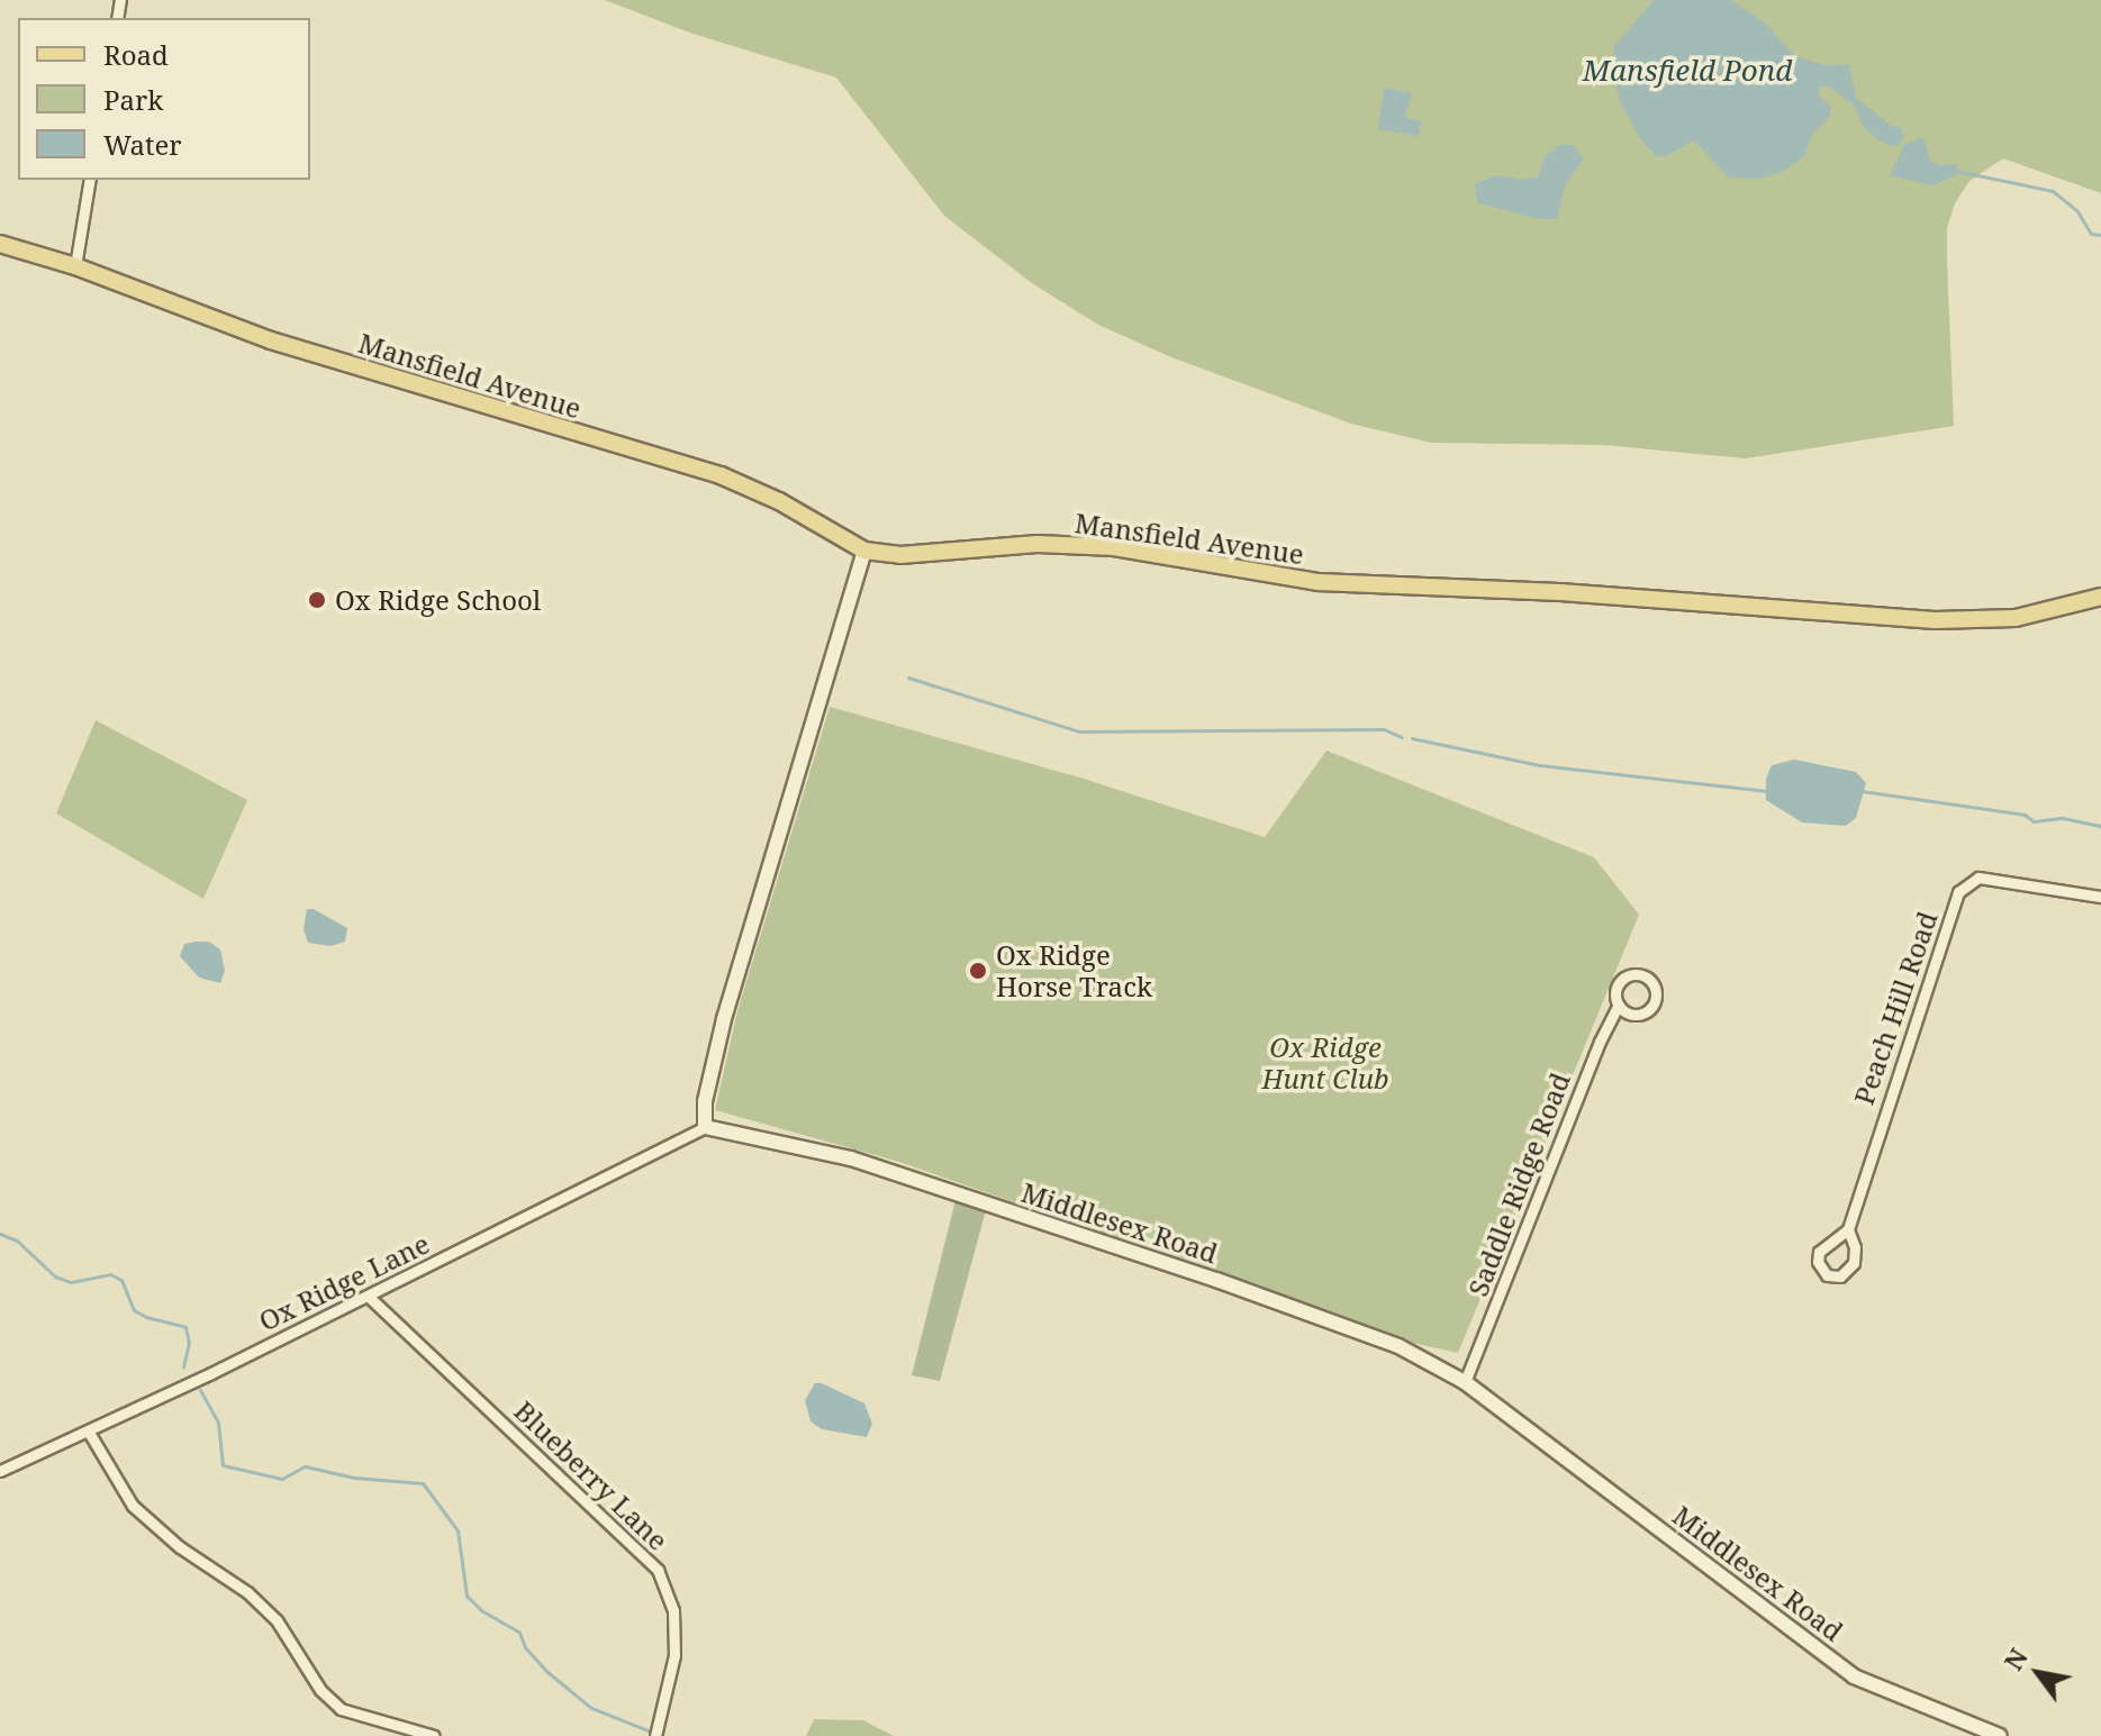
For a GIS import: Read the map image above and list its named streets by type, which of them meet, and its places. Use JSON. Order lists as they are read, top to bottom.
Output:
{
  "streets": {
    "main road": ["Mansfield Avenue", "Middlesex Road"],
    "street": [
      "Peach Hill Road",
      "Saddle Ridge Road",
      "Ox Ridge Lane",
      "Blueberry Lane"
    ]
  },
  "crossings": [
    ["Saddle Ridge Road", "Middlesex Road"],
    ["Middlesex Road", "Ox Ridge Lane"],
    ["Ox Ridge Lane", "Blueberry Lane"]
  ],
  "water": ["Mansfield Pond"],
  "parks": ["Ox Ridge Hunt Club"],
  "places": ["Ox Ridge School", "Ox Ridge Horse Track"],
  "legend": ["Road", "Park", "Water"],
  "north": "top left"
}
